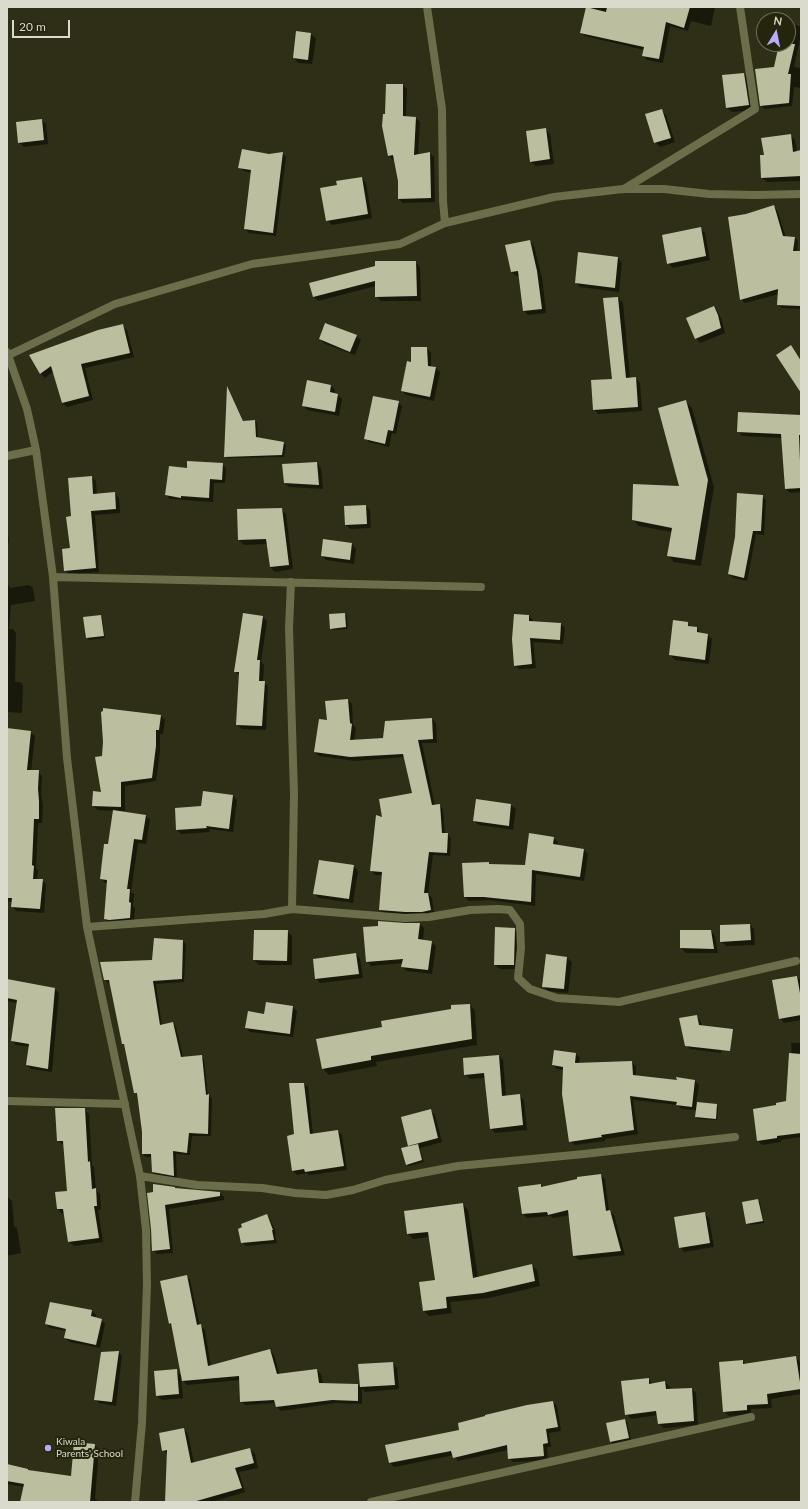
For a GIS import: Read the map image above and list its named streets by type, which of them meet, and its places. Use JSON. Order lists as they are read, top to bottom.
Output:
{
  "places": ["Kiwala Parents' School"],
  "scale_bar": "20 m",
  "north": "top"
}
